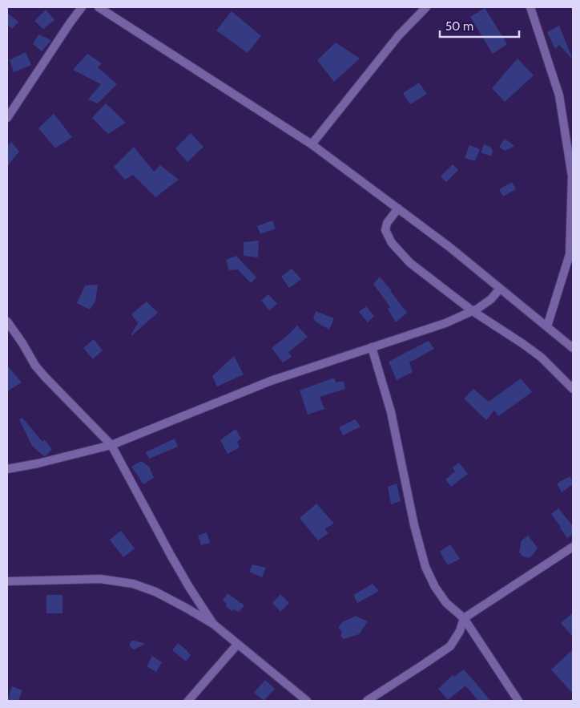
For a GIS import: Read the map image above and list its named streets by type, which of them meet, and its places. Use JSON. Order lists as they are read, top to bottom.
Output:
{
  "scale_bar": "50 m"
}
